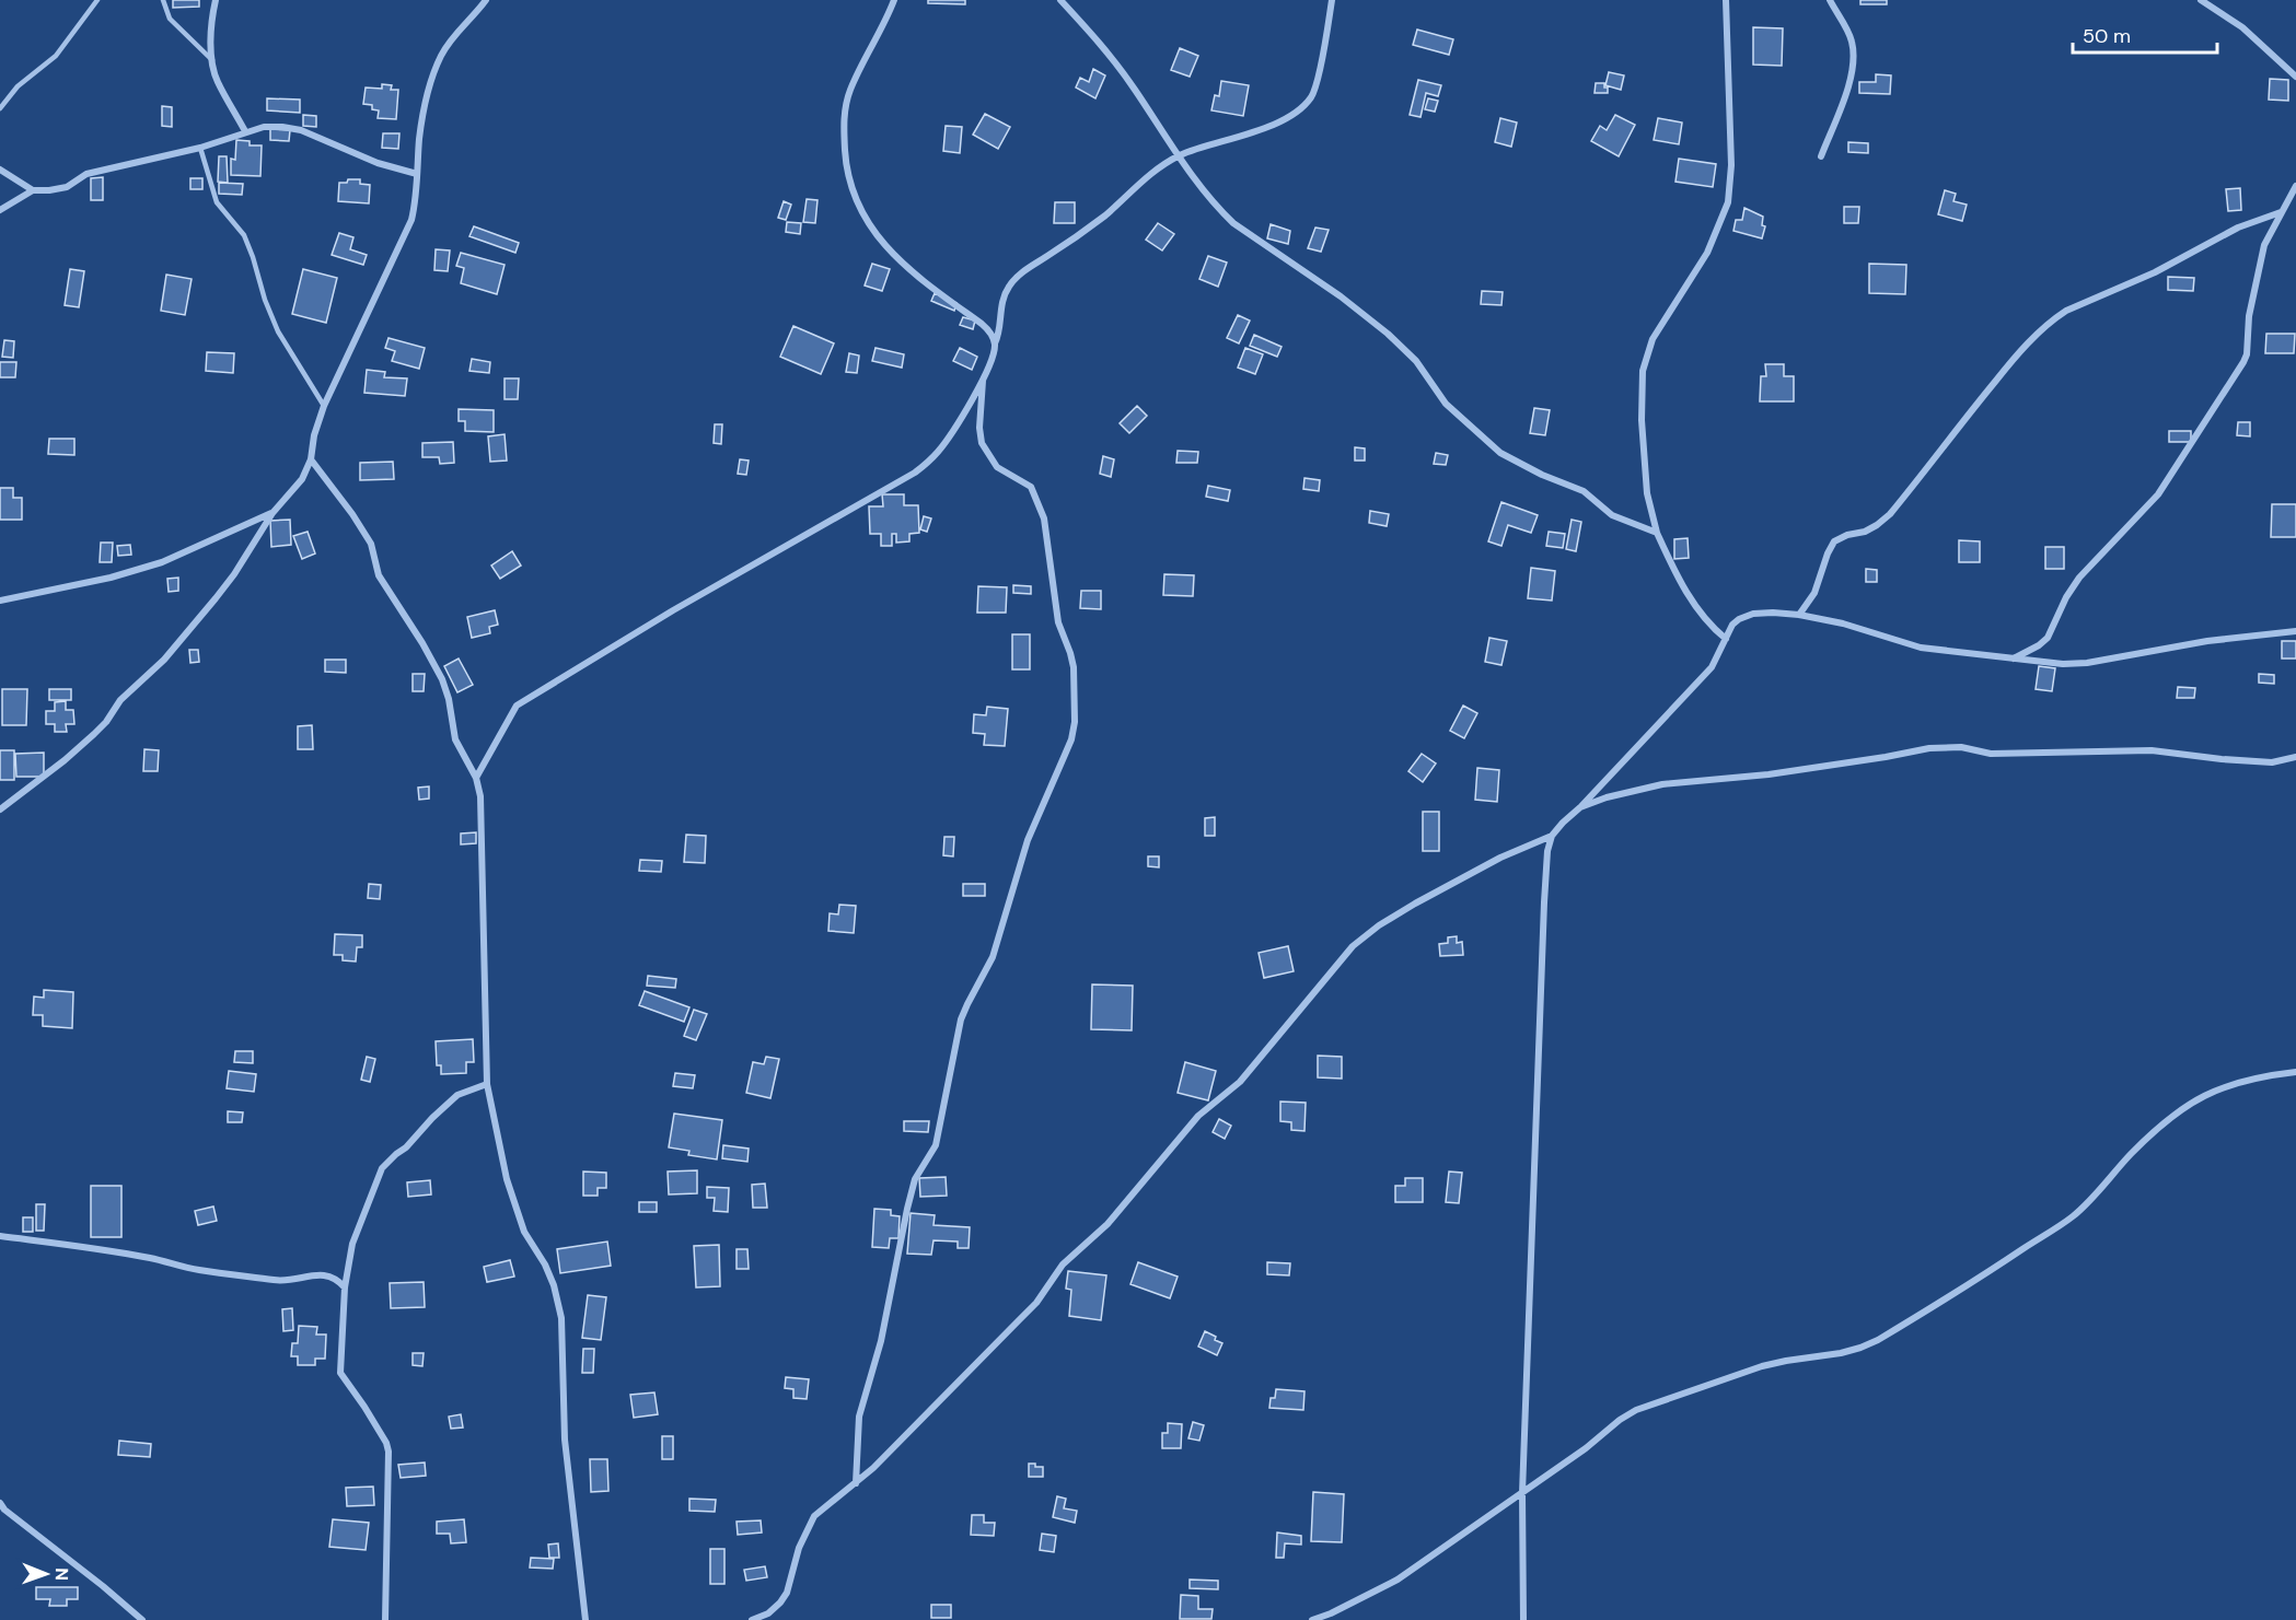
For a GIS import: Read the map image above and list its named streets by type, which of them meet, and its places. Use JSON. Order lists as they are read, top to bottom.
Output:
{
  "scale_bar": "50 m",
  "north": "right"
}
